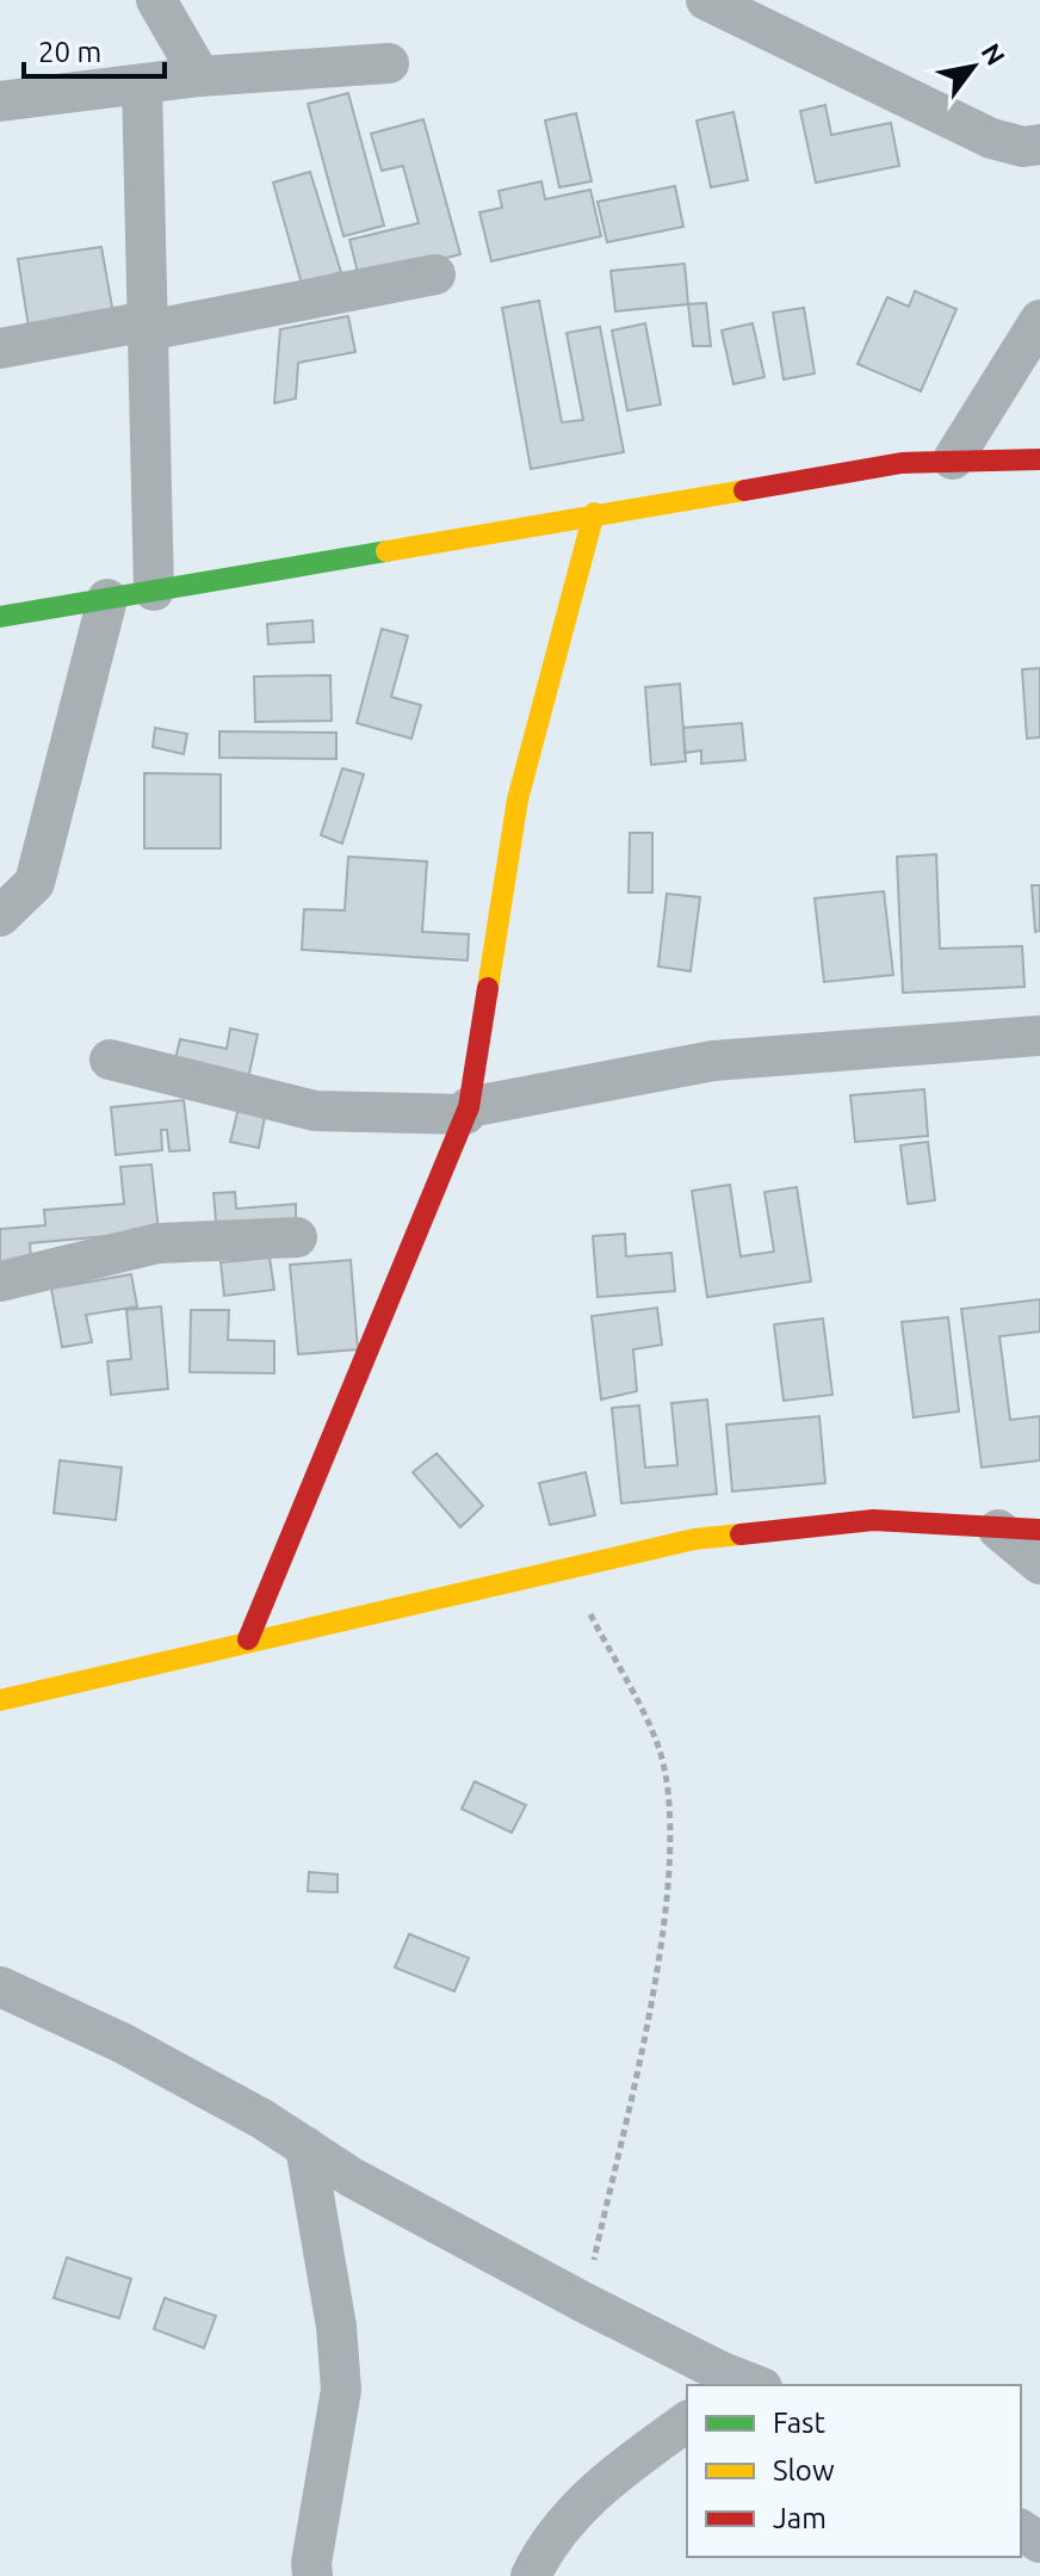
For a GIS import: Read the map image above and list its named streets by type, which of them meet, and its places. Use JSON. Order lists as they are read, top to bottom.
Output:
{
  "legend": ["Fast", "Slow", "Jam"],
  "scale_bar": "20 m",
  "north": "top right"
}
